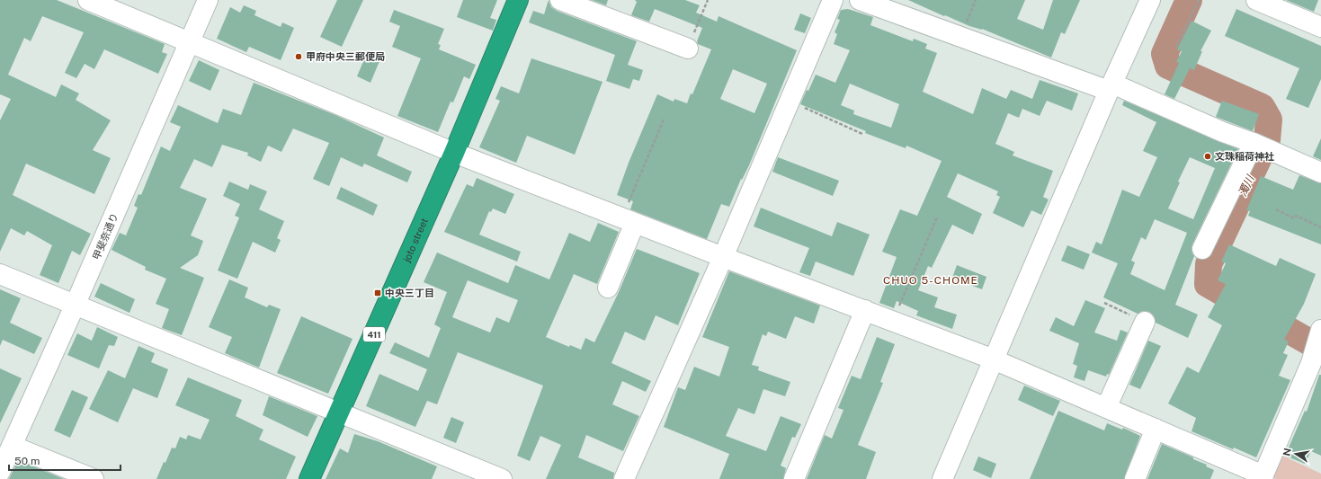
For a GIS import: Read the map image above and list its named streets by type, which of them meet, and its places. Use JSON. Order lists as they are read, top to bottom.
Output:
{
  "streets": {
    "highway": ["joto street", "411"],
    "street": ["甲斐奈通り"]
  },
  "districts": ["CHUO 5-CHOME"],
  "water": ["濁川"],
  "places": {
    "other": ["甲府中央三郵便局", "文珠稲荷神社"],
    "transit": ["中央三丁目"]
  },
  "scale_bar": "50 m",
  "north": "left"
}
